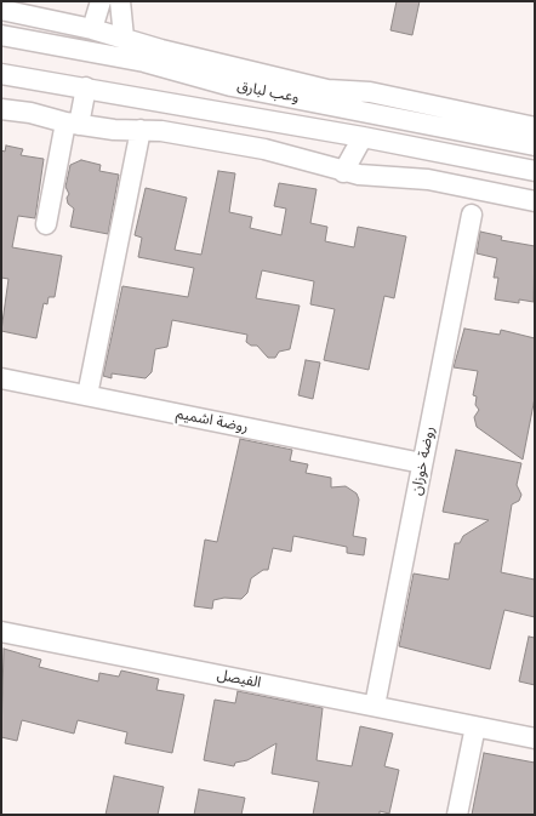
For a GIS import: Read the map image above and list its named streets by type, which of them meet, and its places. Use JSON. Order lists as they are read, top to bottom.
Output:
{
  "streets": {
    "street": [
      "وعب لبارق",
      "روضة اشميم",
      "روضة خوزان",
      "الفيصل"
    ]
  },
  "crossings": [
    ["روضة اشميم", "روضة خوزان"],
    ["روضة خوزان", "الفيصل"]
  ]
}
